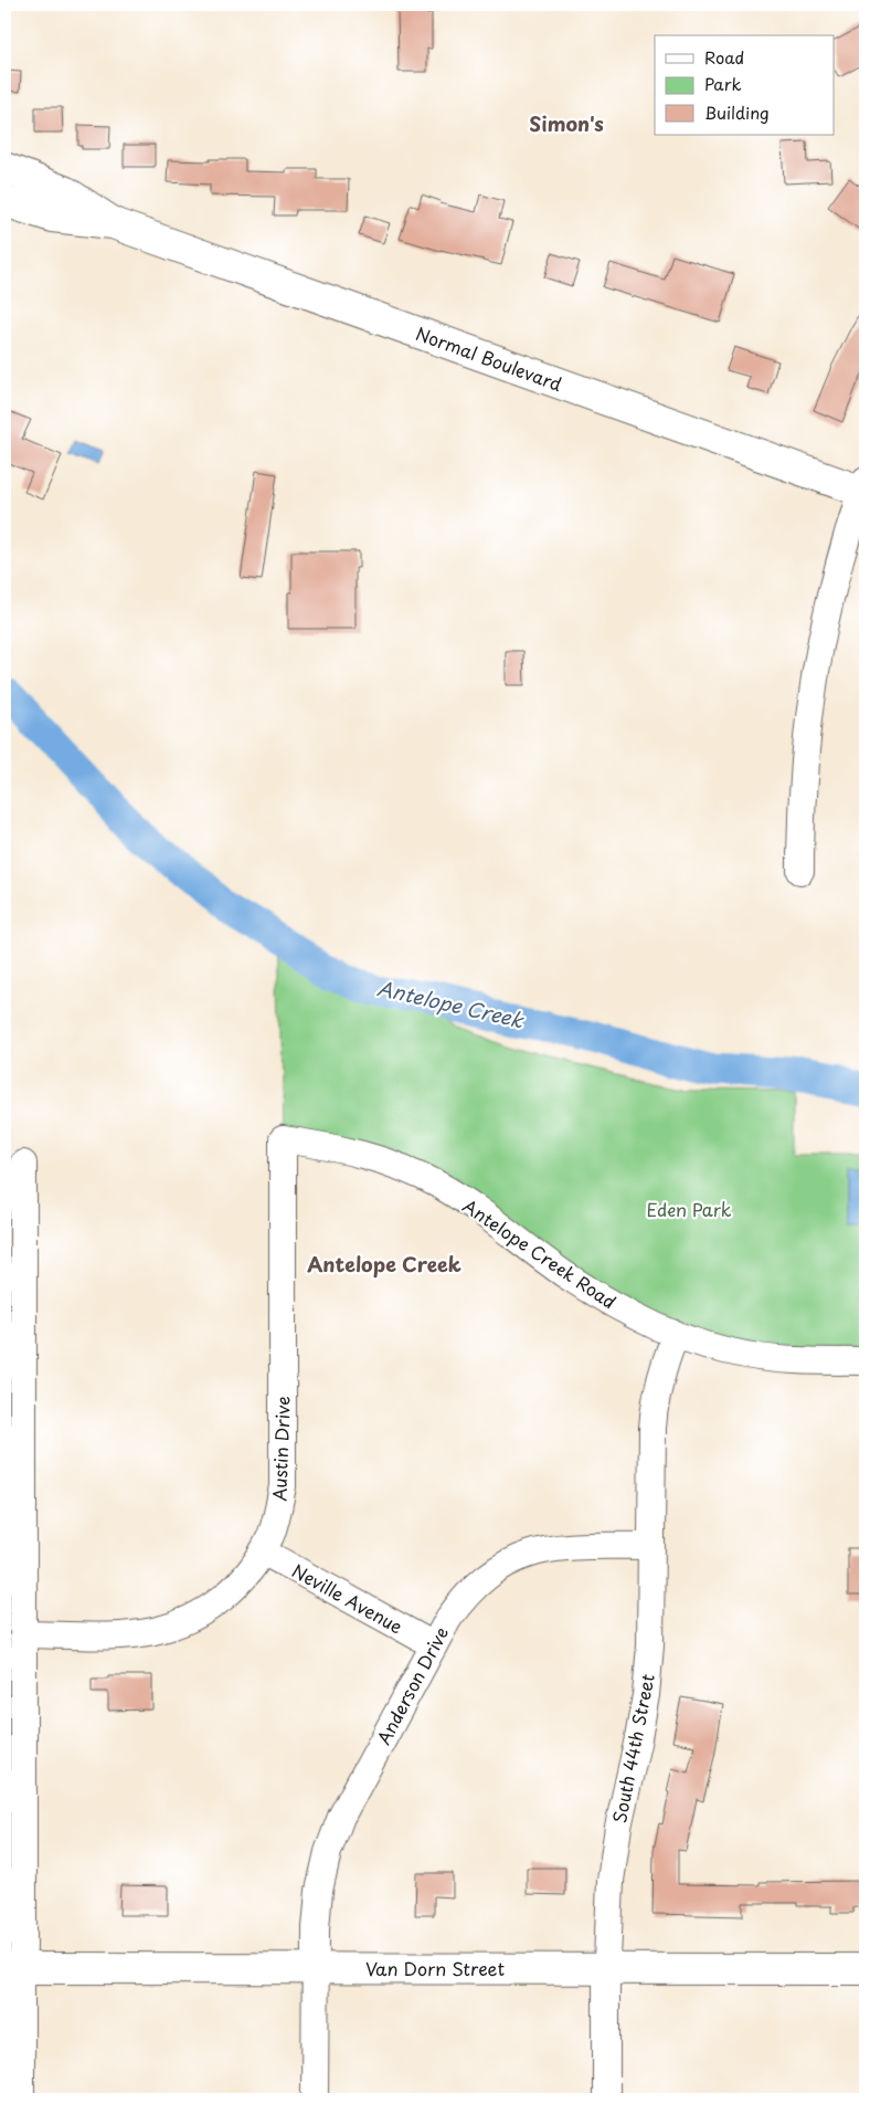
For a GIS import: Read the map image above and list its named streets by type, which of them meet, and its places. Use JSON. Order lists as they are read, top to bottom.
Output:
{
  "streets": {
    "main road": ["Normal Boulevard", "Van Dorn Street"],
    "street": [
      "Antelope Creek Road",
      "Austin Drive",
      "Neville Avenue",
      "Anderson Drive",
      "South 44th Street"
    ]
  },
  "crossings": [
    ["Antelope Creek Road", "Austin Drive"],
    ["Antelope Creek Road", "South 44th Street"],
    ["Austin Drive", "Neville Avenue"],
    ["Neville Avenue", "Anderson Drive"],
    ["Anderson Drive", "South 44th Street"],
    ["Anderson Drive", "Van Dorn Street"],
    ["South 44th Street", "Van Dorn Street"]
  ],
  "districts": ["Simon's", "Antelope Creek"],
  "water": ["Antelope Creek"],
  "parks": ["Eden Park"],
  "legend": ["Road", "Park", "Building"]
}
